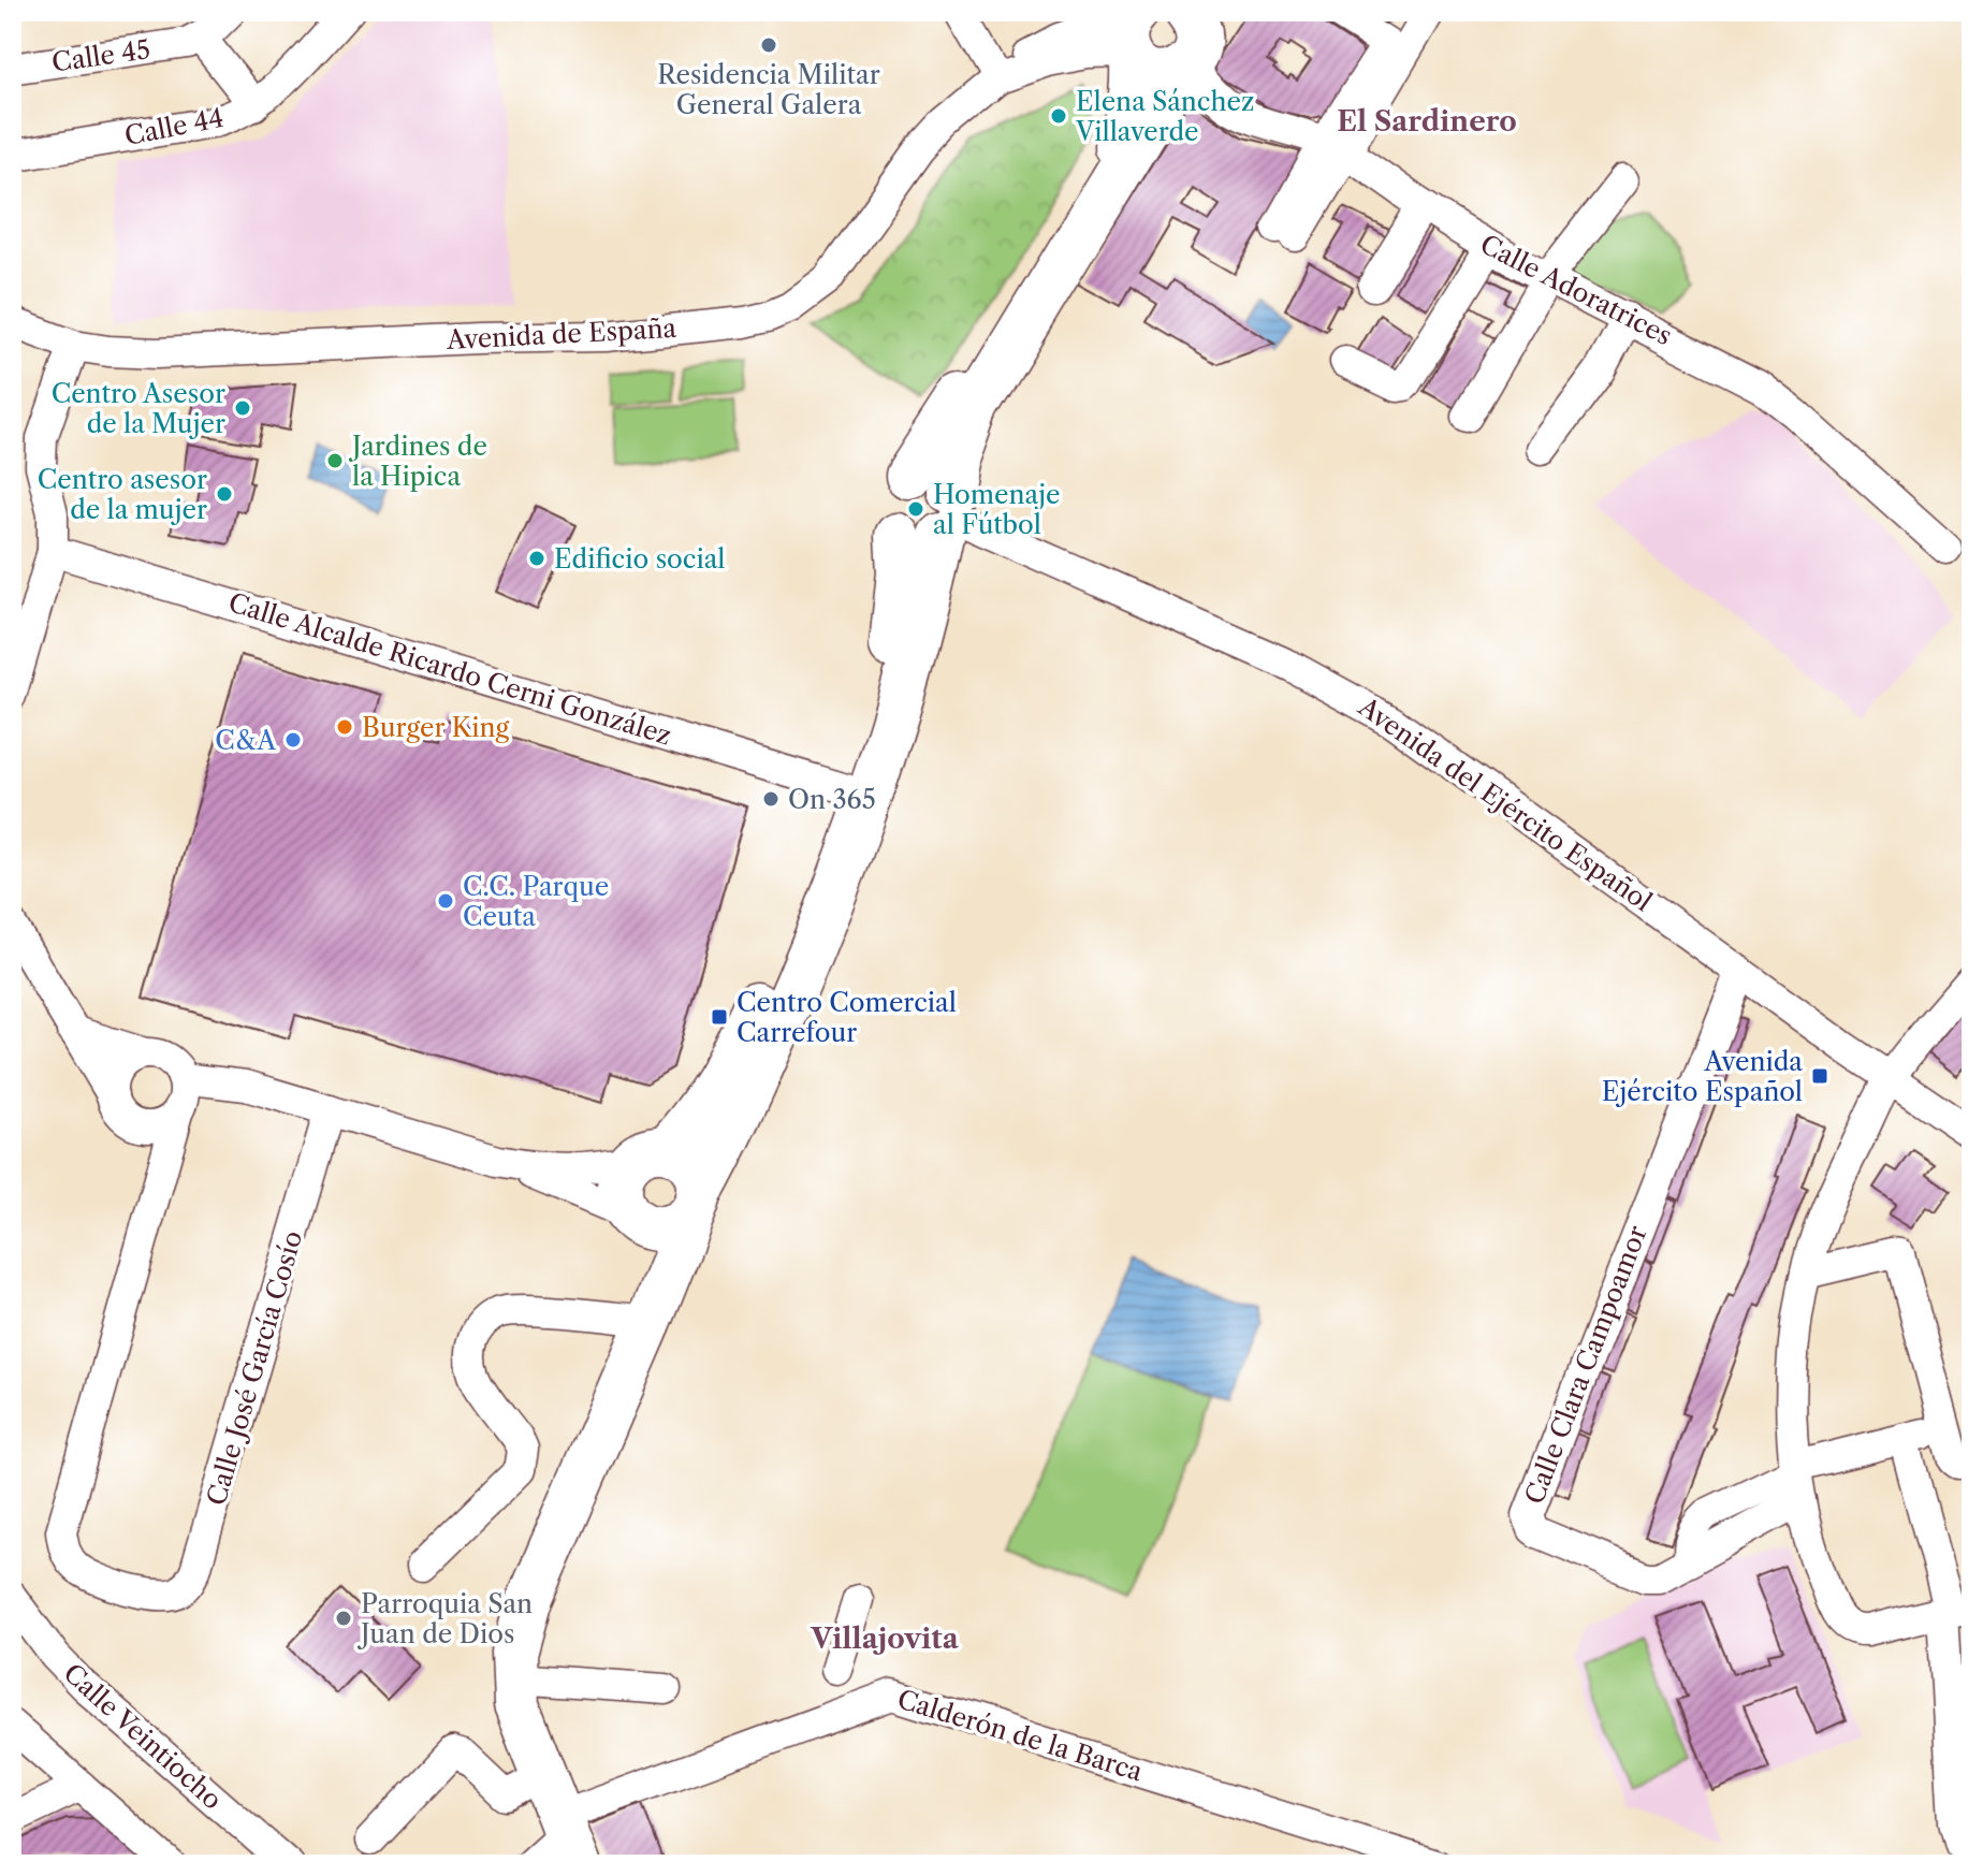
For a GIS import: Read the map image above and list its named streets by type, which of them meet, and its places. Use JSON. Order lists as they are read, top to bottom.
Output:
{
  "streets": {
    "street": [
      "Calle 45",
      "Calle 44",
      "Calle Adoratrices",
      "Avenida de España",
      "Calle Alcalde Ricardo Cerni González",
      "Avenida del Ejército Español",
      "Calle Clara Campoamor",
      "Calle José García Cosío",
      "Calderón de la Barca",
      "Calle Veintiocho"
    ]
  },
  "crossings": [
    ["Avenida del Ejército Español", "Calle Clara Campoamor"]
  ],
  "districts": ["El Sardinero", "Villajovita"],
  "places": {
    "other": [
      "Residencia Militar General Galera",
      "Elena Sánchez Villaverde",
      "Centro Asesor de la Mujer",
      "Jardines de la Hipica",
      "Centro asesor de la mujer",
      "Homenaje al Fútbol",
      "Edificio social",
      "Burger King",
      "C&A",
      "On 365",
      "C.C. Parque Ceuta",
      "Parroquia San Juan de Dios"
    ],
    "transit": ["Centro Comercial Carrefour", "Avenida Ejército Español"]
  }
}
